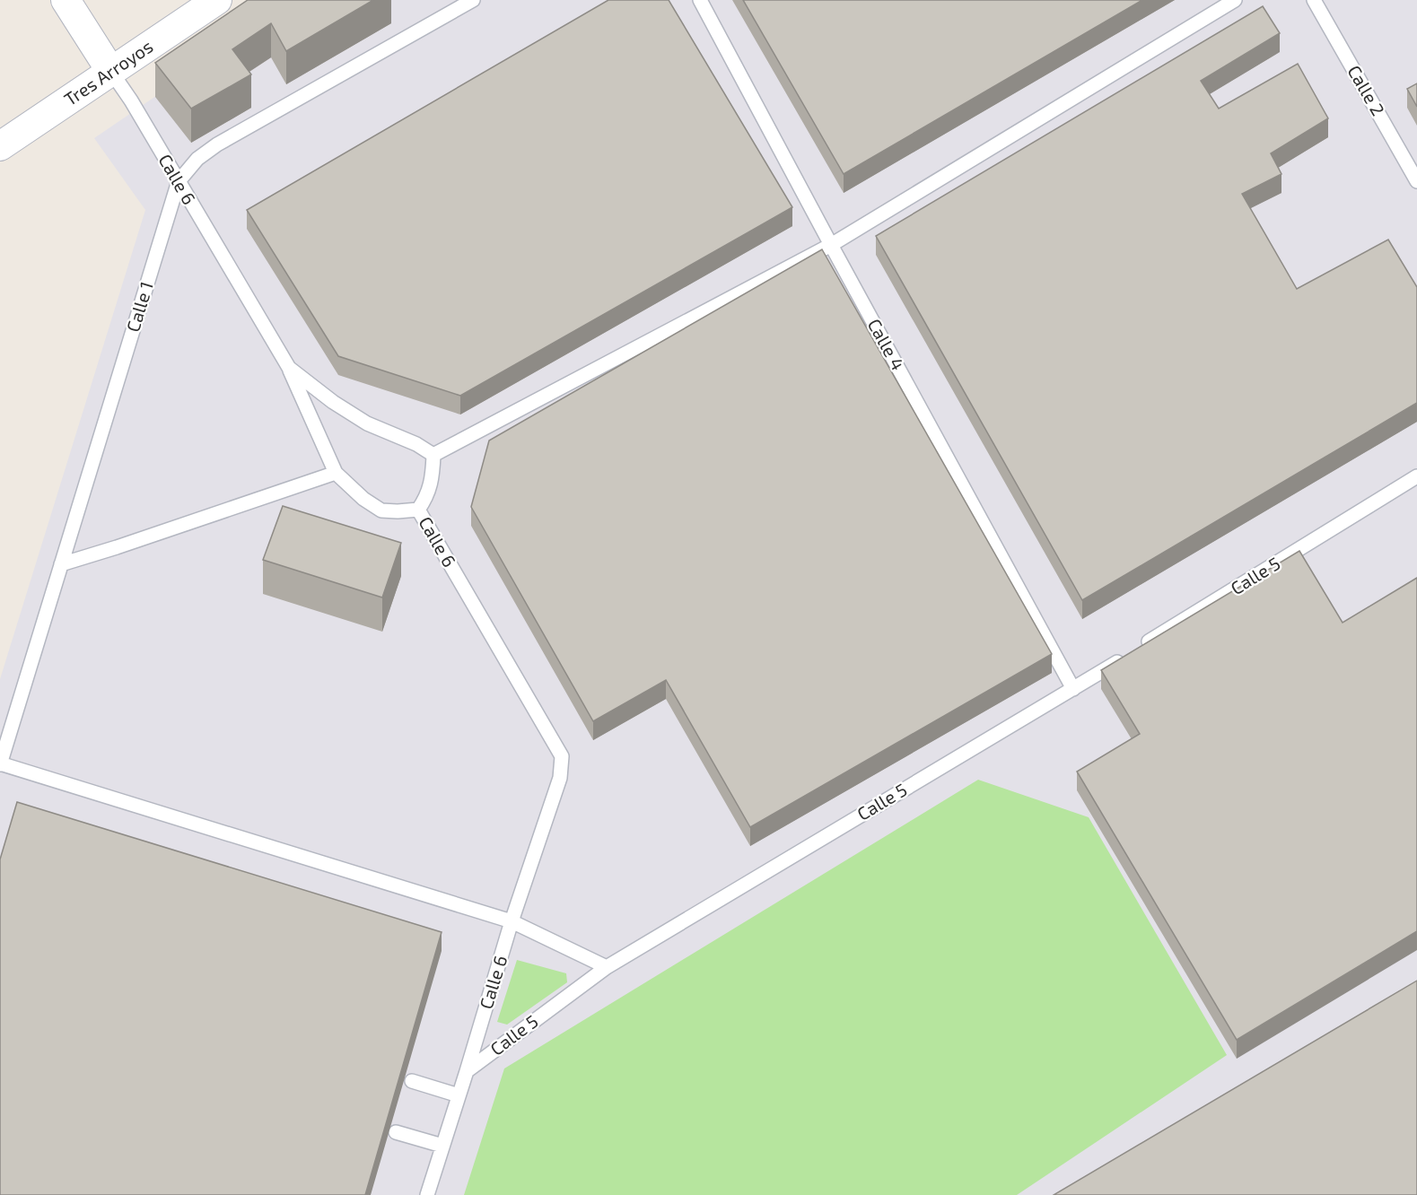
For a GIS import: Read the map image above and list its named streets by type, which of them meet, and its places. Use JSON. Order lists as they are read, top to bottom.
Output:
{
  "streets": {
    "street": ["Tres Arroyos"],
    "lane": [
      "Calle 2",
      "Calle 6",
      "Calle 1",
      "Calle 4",
      "Calle 5"
    ]
  },
  "crossings": [
    ["Tres Arroyos", "Calle 6"],
    ["Calle 6", "Calle 1"],
    ["Calle 6", "Calle 5"],
    ["Calle 4", "Calle 5"]
  ]
}
